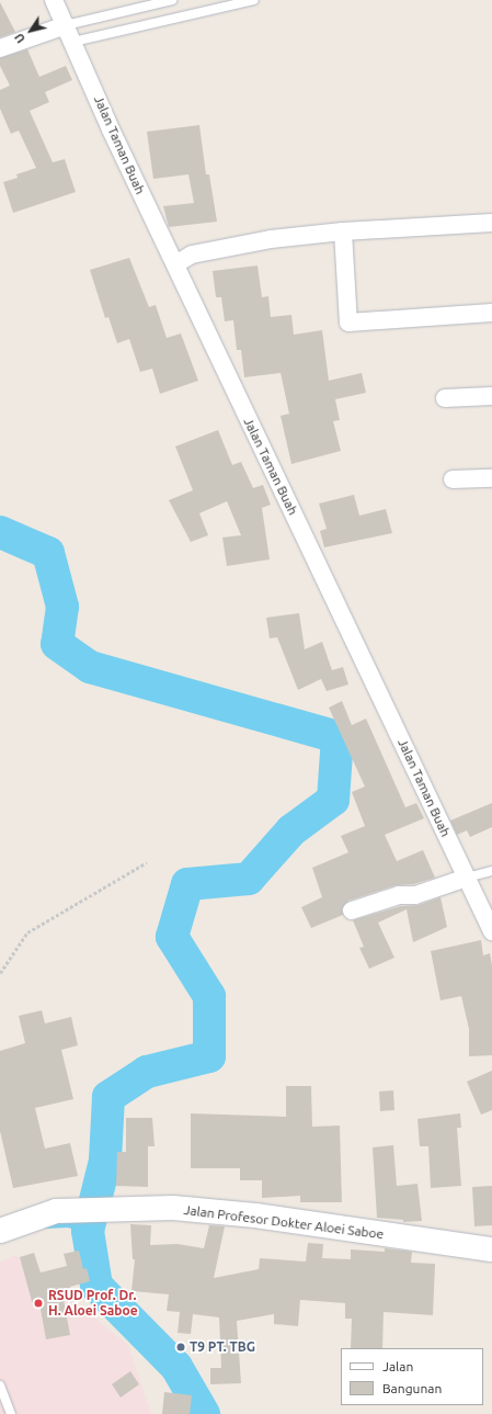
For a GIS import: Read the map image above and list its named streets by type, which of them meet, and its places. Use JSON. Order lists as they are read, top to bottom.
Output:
{
  "streets": {
    "street": ["Jalan Taman Buah", "Jalan Profesor Dokter Aloei Saboe"]
  },
  "places": ["RSUD Prof. Dr. H. Aloei Saboe", "T9 PT. TBG"],
  "legend": ["Jalan", "Bangunan"],
  "north": "bottom left"
}
